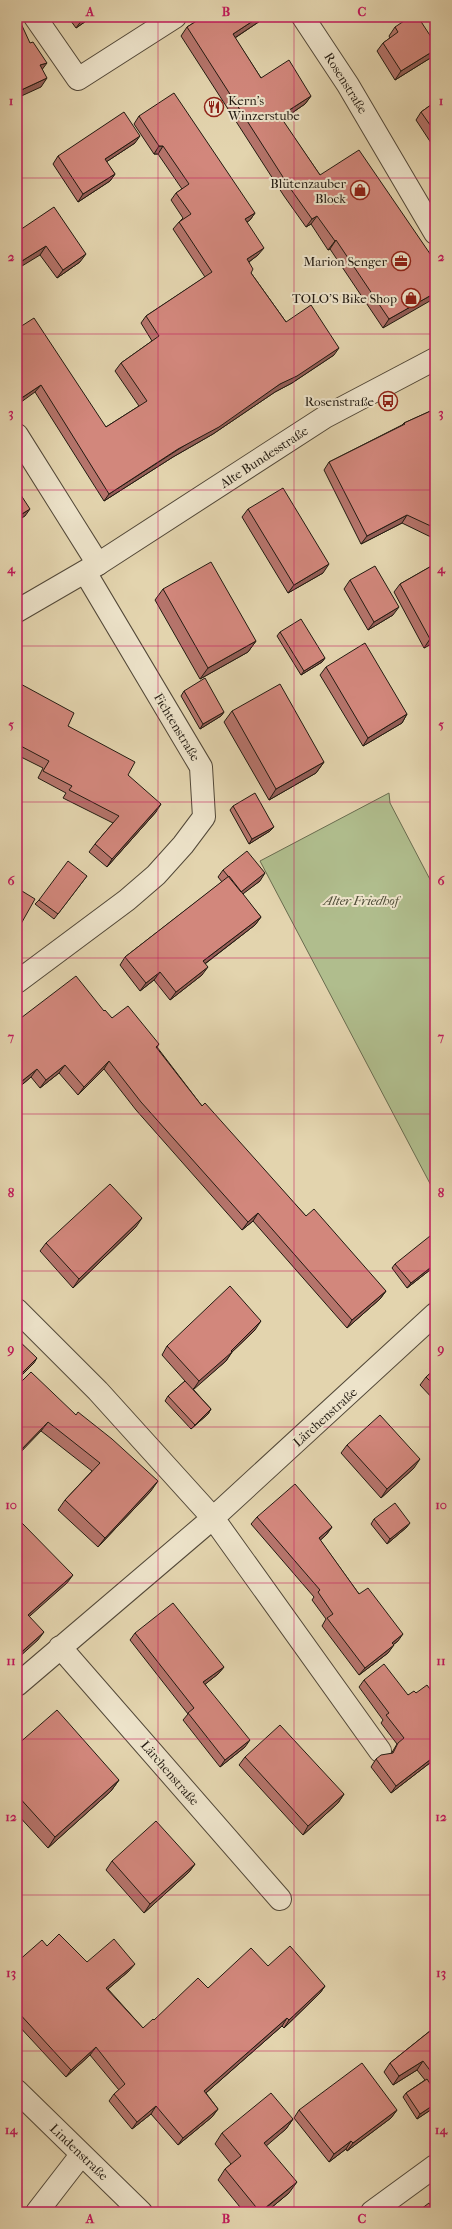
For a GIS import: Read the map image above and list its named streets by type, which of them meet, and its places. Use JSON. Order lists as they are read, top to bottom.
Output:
{
  "streets": {
    "street": [
      "Rosenstraße",
      "Alte Bundesstraße",
      "Fichtenstraße",
      "Lärchenstraße",
      "Lindenstraße"
    ]
  },
  "crossings": [
    ["Alte Bundesstraße", "Fichtenstraße"]
  ],
  "parks": ["Alter Friedhof"],
  "places": {
    "restaurant": ["Kern's Winzerstube"],
    "shop": ["Blütenzauber Block", "TOLO'S Bike Shop"],
    "office": ["Marion Senger"],
    "bus stop": ["Rosenstraße"]
  },
  "grid": {
    "columns": ["A", "B", "C"],
    "rows": [
      "1",
      "2",
      "3",
      "4",
      "5",
      "6",
      "7",
      "8",
      "9",
      "10",
      "11",
      "12",
      "13",
      "14"
    ]
  }
}
